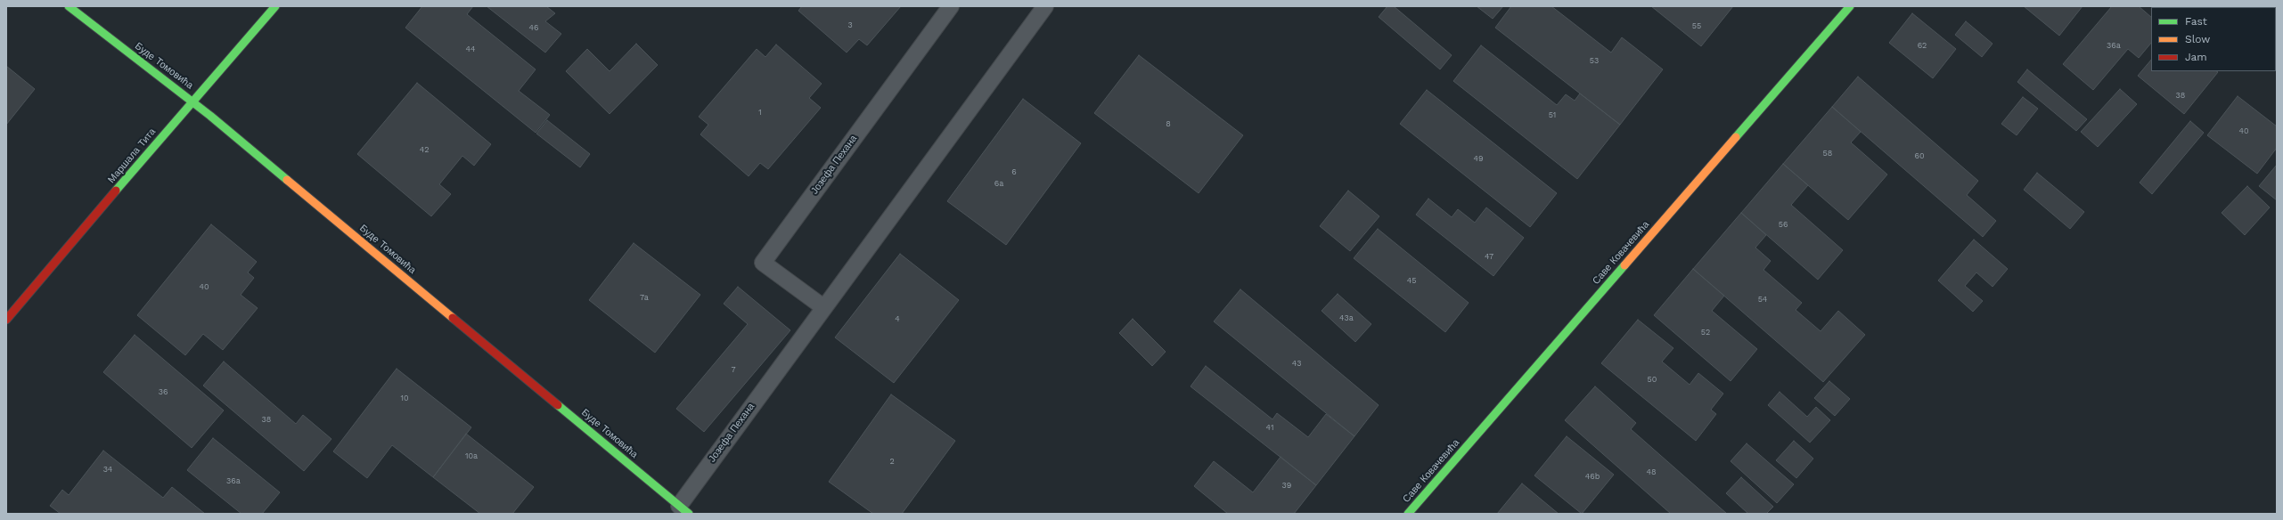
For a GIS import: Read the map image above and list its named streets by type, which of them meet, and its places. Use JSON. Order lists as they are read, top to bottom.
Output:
{
  "streets": {
    "street": ["Буде Томовића", "Маршала Тита", "Саве Ковачевића"],
    "lane": ["Јозефа Пехана"]
  },
  "crossings": [
    ["Буде Томовића", "Маршала Тита"],
    ["Буде Томовића", "Јозефа Пехана"]
  ],
  "house_numbers": [
    "3",
    "55",
    "46",
    "62",
    "36a",
    "44",
    "53",
    "38",
    "1",
    "51",
    "8",
    "40",
    "42",
    "58",
    "60",
    "49",
    "6",
    "6a",
    "56",
    "47",
    "45",
    "40",
    "7a",
    "54",
    "43a",
    "4",
    "52",
    "43",
    "7",
    "50",
    "36",
    "10",
    "38",
    "41",
    "10a",
    "2",
    "34",
    "48",
    "46b",
    "36a",
    "39"
  ],
  "legend": ["Fast", "Slow", "Jam"]
}
